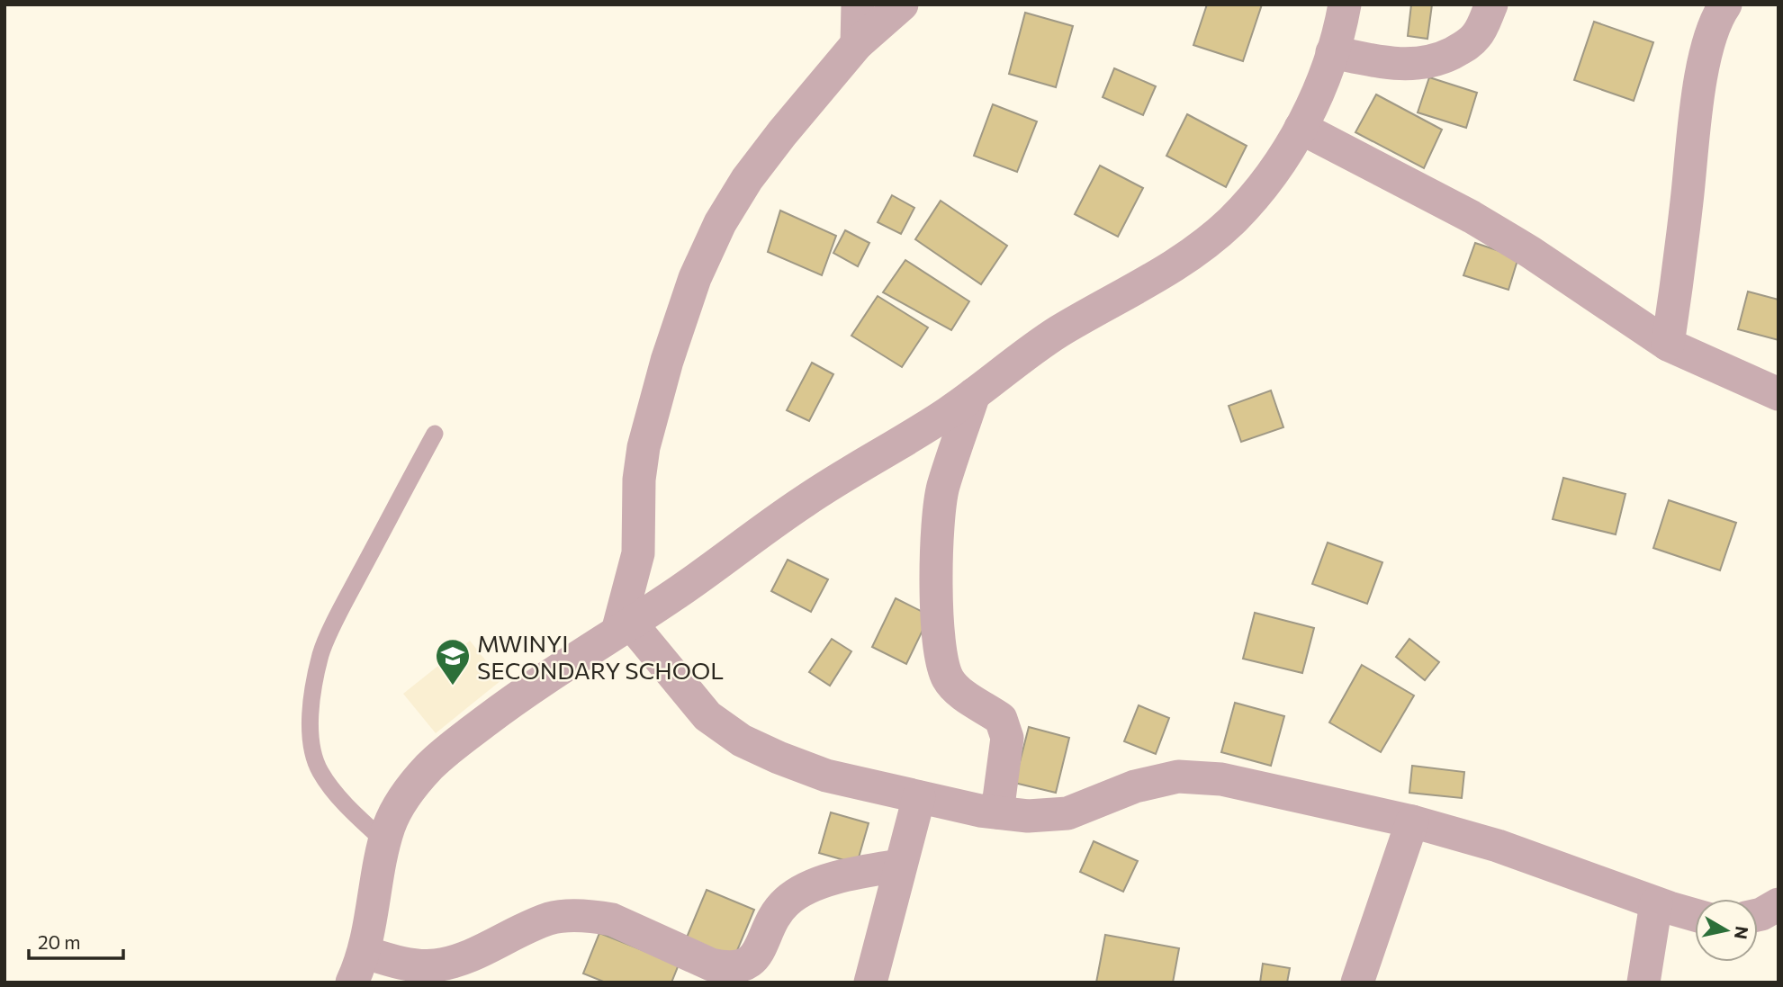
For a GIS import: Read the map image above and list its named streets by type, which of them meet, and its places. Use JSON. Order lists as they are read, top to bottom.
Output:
{
  "places": {
    "school or university": ["MWINYI SECONDARY SCHOOL"]
  },
  "scale_bar": "20 m",
  "north": "right"
}
